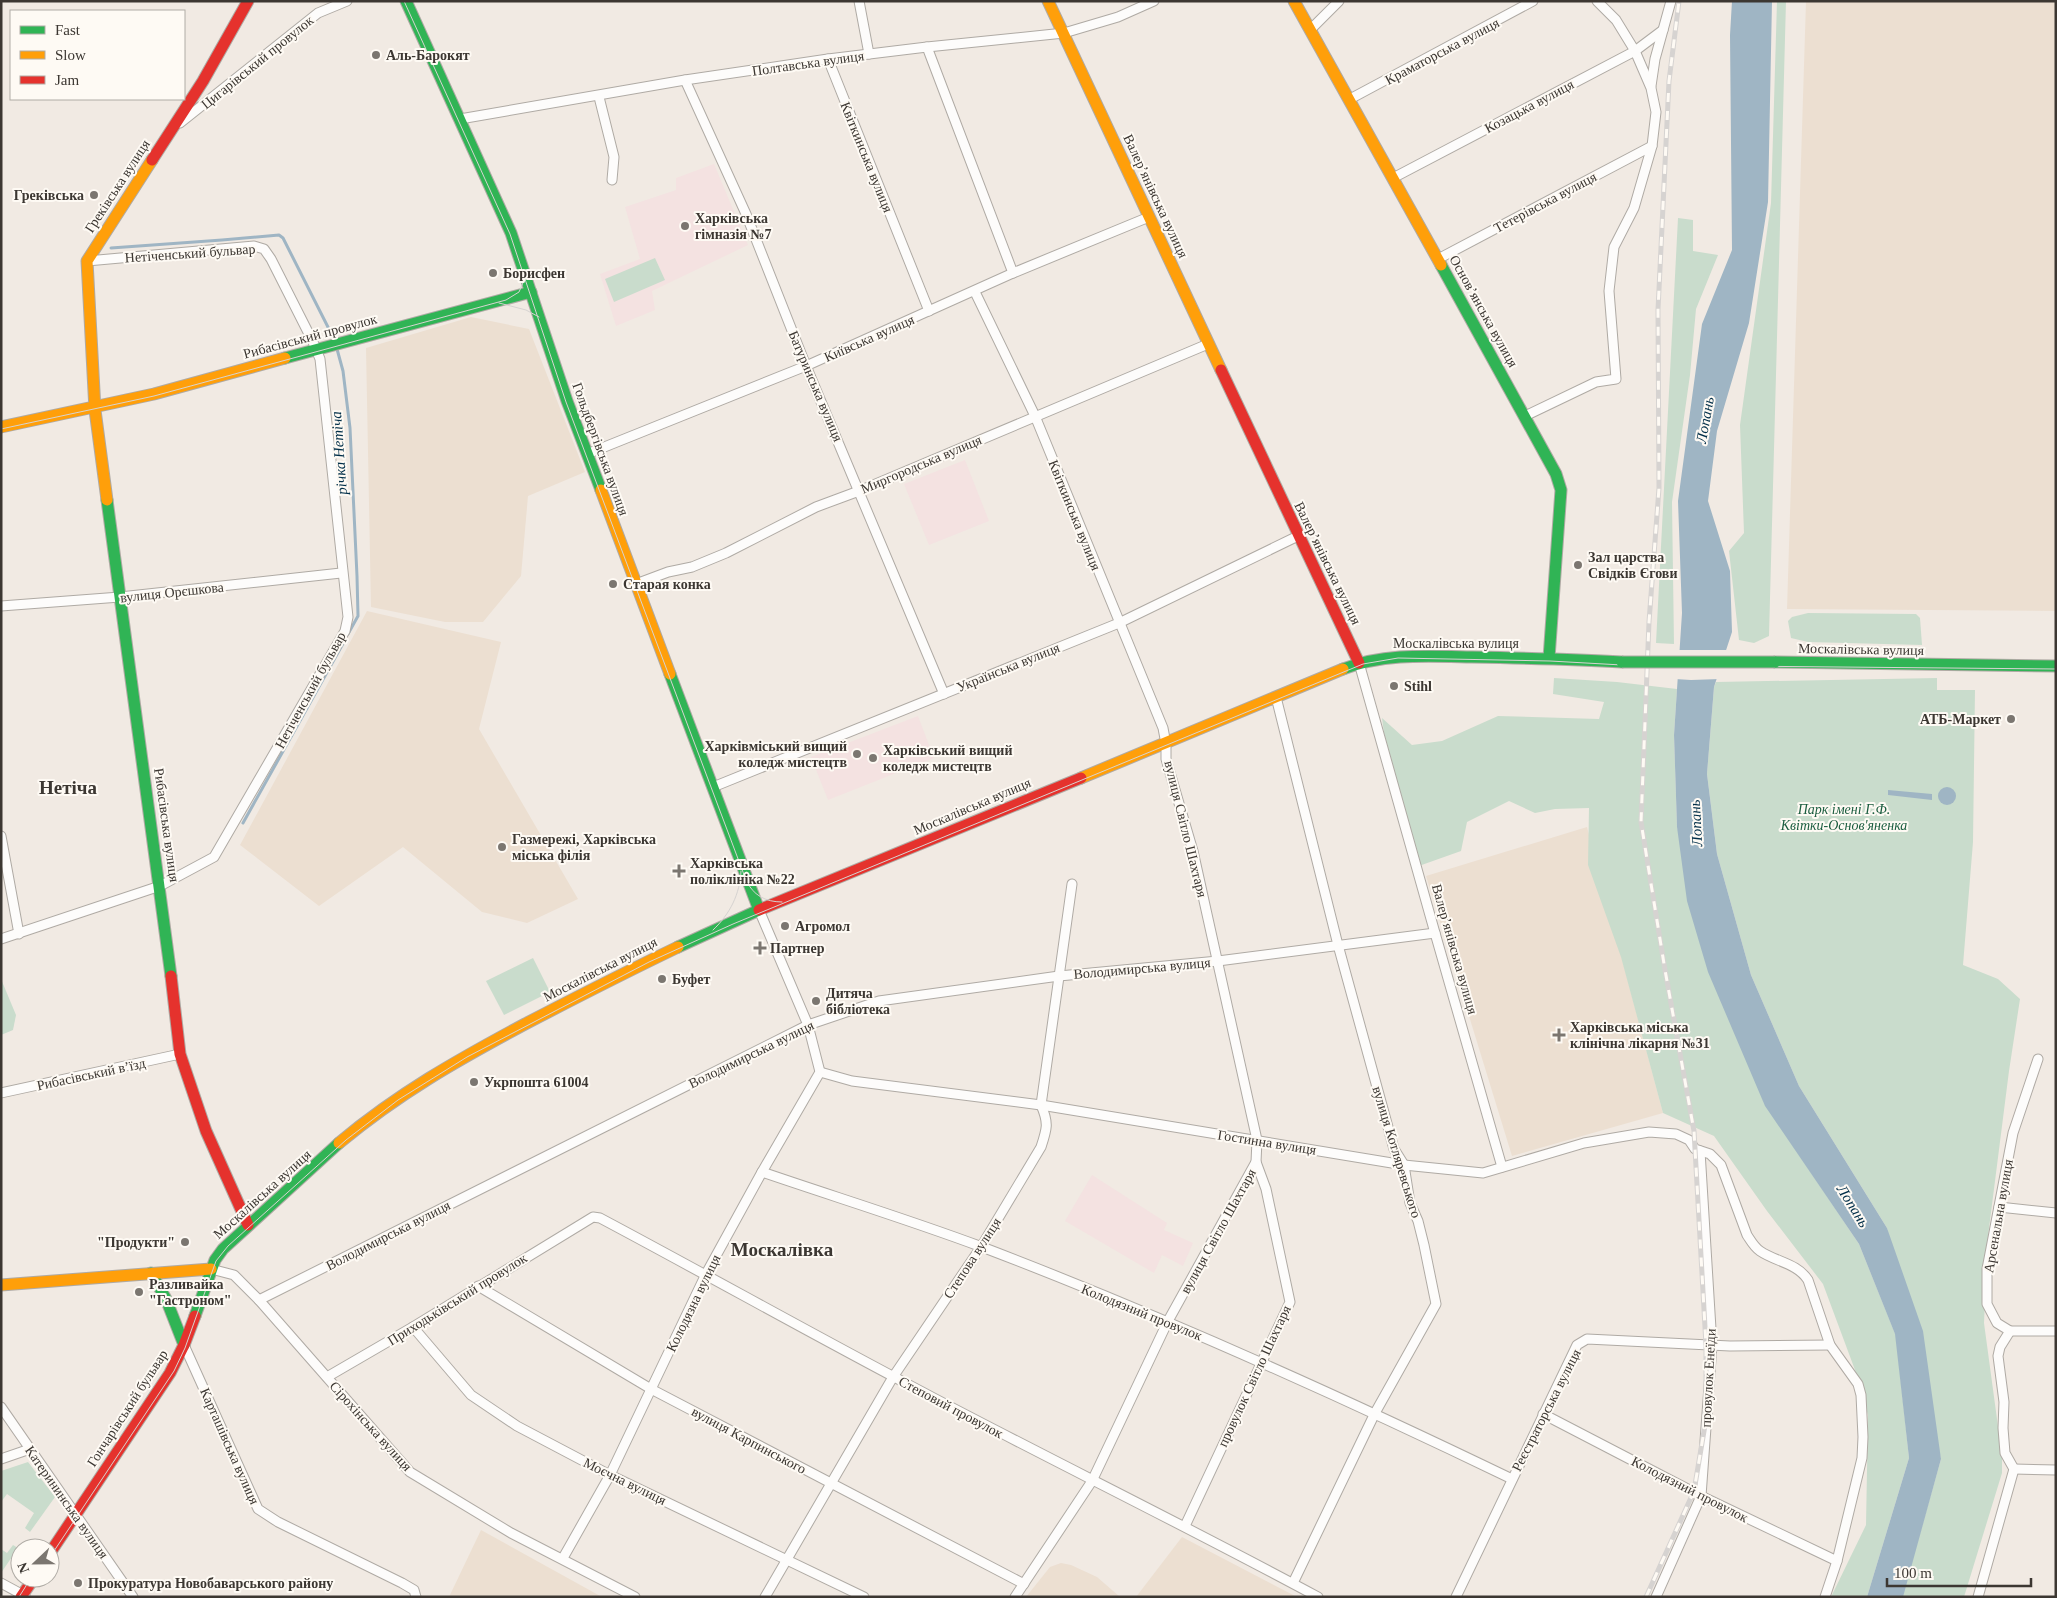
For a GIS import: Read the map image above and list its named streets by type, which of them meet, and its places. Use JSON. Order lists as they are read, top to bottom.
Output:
{
  "streets": {
    "street": [
      "Краматорська вулиця",
      "Цигарівський провулок",
      "Полтавська вулиця",
      "Козацька вулиця",
      "Квіткинська вулиця",
      "Греківська вулиця",
      "Валер’янівська вулиця",
      "Тетерівська вулиця",
      "Нетіченський бульвар",
      "Основ’янська вулиця",
      "Рибасівський провулок",
      "Київська вулиця",
      "Батуринська вулиця",
      "Гольдбергівська вулиця",
      "Миргородська вулиця",
      "вулиця Орєшкова",
      "Москалівська вулиця",
      "Українська вулиця",
      "Рибасівська вулиця",
      "вулиця Світло Шахтаря",
      "Володимирська вулиця",
      "Рибасівський в’їзд",
      "Гостинна вулиця",
      "вулиця Котляревського",
      "Арсенальна вулиця",
      "Степова вулиця",
      "Приходьківський провулок",
      "Колодязна вулиця",
      "Колодязний провулок",
      "провулок Світло Шахтаря",
      "провулок Енеїди",
      "Степовий провулок",
      "Гончарівський бульвар",
      "Реєстраторська вулиця",
      "Сірохінська вулиця",
      "вулиця Карпинського",
      "Карташівська вулиця",
      "Моєчна вулиця",
      "Катерининська вулиця"
    ]
  },
  "crossings": [
    ["Краматорська вулиця", "Основ’янська вулиця"],
    ["Цигарівський провулок", "Греківська вулиця"],
    ["Полтавська вулиця", "Квіткинська вулиця"],
    ["Полтавська вулиця", "Валер’янівська вулиця"],
    ["Полтавська вулиця", "Батуринська вулиця"],
    ["Полтавська вулиця", "Гольдбергівська вулиця"],
    ["Козацька вулиця", "Основ’янська вулиця"],
    ["Квіткинська вулиця", "Київська вулиця"],
    ["Квіткинська вулиця", "Миргородська вулиця"],
    ["Квіткинська вулиця", "Москалівська вулиця"],
    ["Квіткинська вулиця", "Українська вулиця"],
    ["Квіткинська вулиця", "вулиця Світло Шахтаря"],
    ["Греківська вулиця", "Нетіченський бульвар"],
    ["Валер’янівська вулиця", "Київська вулиця"],
    ["Валер’янівська вулиця", "Миргородська вулиця"],
    ["Валер’янівська вулиця", "Москалівська вулиця"],
    ["Валер’янівська вулиця", "Українська вулиця"],
    ["Валер’янівська вулиця", "Володимирська вулиця"],
    ["Валер’янівська вулиця", "Гостинна вулиця"],
    ["Тетерівська вулиця", "Основ’янська вулиця"],
    ["Нетіченський бульвар", "Рибасівський провулок"],
    ["Нетіченський бульвар", "вулиця Орєшкова"],
    ["Нетіченський бульвар", "Рибасівська вулиця"],
    ["Основ’янська вулиця", "Москалівська вулиця"],
    ["Рибасівський провулок", "Гольдбергівська вулиця"],
    ["Рибасівський провулок", "Рибасівська вулиця"],
    ["Київська вулиця", "Батуринська вулиця"],
    ["Київська вулиця", "Гольдбергівська вулиця"],
    ["Батуринська вулиця", "Миргородська вулиця"],
    ["Батуринська вулиця", "Українська вулиця"],
    ["Гольдбергівська вулиця", "Миргородська вулиця"],
    ["Гольдбергівська вулиця", "Москалівська вулиця"],
    ["Гольдбергівська вулиця", "Українська вулиця"],
    ["вулиця Орєшкова", "Рибасівська вулиця"],
    ["Москалівська вулиця", "Рибасівська вулиця"],
    ["Москалівська вулиця", "вулиця Світло Шахтаря"],
    ["Москалівська вулиця", "вулиця Котляревського"],
    ["Москалівська вулиця", "Гончарівський бульвар"],
    ["Москалівська вулиця", "Сірохінська вулиця"],
    ["Рибасівська вулиця", "Рибасівський в’їзд"],
    ["вулиця Світло Шахтаря", "Володимирська вулиця"],
    ["вулиця Світло Шахтаря", "Гостинна вулиця"],
    ["вулиця Світло Шахтаря", "Колодязний провулок"],
    ["вулиця Світло Шахтаря", "провулок Світло Шахтаря"],
    ["вулиця Світло Шахтаря", "Степовий провулок"],
    ["вулиця Світло Шахтаря", "вулиця Карпинського"],
    ["Володимирська вулиця", "вулиця Котляревського"],
    ["Володимирська вулиця", "Степова вулиця"],
    ["Володимирська вулиця", "Сірохінська вулиця"],
    ["Гостинна вулиця", "вулиця Котляревського"],
    ["Гостинна вулиця", "Степова вулиця"],
    ["Гостинна вулиця", "Колодязна вулиця"],
    ["Гостинна вулиця", "Колодязний провулок"],
    ["Гостинна вулиця", "провулок Енеїди"],
    ["Гостинна вулиця", "Реєстраторська вулиця"],
    ["вулиця Котляревського", "Колодязний провулок"],
    ["вулиця Котляревського", "Степовий провулок"],
    ["Степова вулиця", "Колодязний провулок"],
    ["Степова вулиця", "Степовий провулок"],
    ["Степова вулиця", "вулиця Карпинського"],
    ["Степова вулиця", "Моєчна вулиця"],
    ["Приходьківський провулок", "Степовий провулок"],
    ["Приходьківський провулок", "Сірохінська вулиця"],
    ["Приходьківський провулок", "вулиця Карпинського"],
    ["Приходьківський провулок", "Моєчна вулиця"],
    ["Колодязна вулиця", "Колодязний провулок"],
    ["Колодязна вулиця", "Степовий провулок"],
    ["Колодязна вулиця", "Сірохінська вулиця"],
    ["Колодязна вулиця", "вулиця Карпинського"],
    ["Колодязна вулиця", "Моєчна вулиця"],
    ["Колодязний провулок", "провулок Світло Шахтаря"],
    ["Колодязний провулок", "провулок Енеїди"],
    ["Колодязний провулок", "Реєстраторська вулиця"],
    ["провулок Світло Шахтаря", "Степовий провулок"],
    ["провулок Енеїди", "Реєстраторська вулиця"],
    ["Гончарівський бульвар", "Сірохінська вулиця"],
    ["Гончарівський бульвар", "Карташівська вулиця"],
    ["Гончарівський бульвар", "Катерининська вулиця"]
  ],
  "districts": ["Нетіча", "Москалівка"],
  "water": ["Лопань", "річка Нетіча"],
  "parks": ["Парк імені Г.Ф. Квітки-Основ'яненка"],
  "places": {
    "other": [
      "Аль-Барокят",
      "Греківська",
      "Харківська гімназія №7",
      "Борисфен",
      "Зал царства Свідків Єгови",
      "Старая конка",
      "Stihl",
      "АТБ-Маркет",
      "Харківміський вищий коледж мистецтв",
      "Харківський вищий коледж мистецтв",
      "Газмережі, Харківська міська філія",
      "Агромол",
      "Буфет",
      "Дитяча бібліотека",
      "Укрпошта 61004",
      "\"Продукти\"",
      "Разливайка \"Гастроном\"",
      "Прокуратура Новобаварського району"
    ],
    "health": ["Харківська поліклініка №22", "Партнер", "Харківська міська клінічна лікарня №31"]
  },
  "legend": ["Fast", "Slow", "Jam"],
  "scale_bar": "100 m",
  "north": "left"
}
